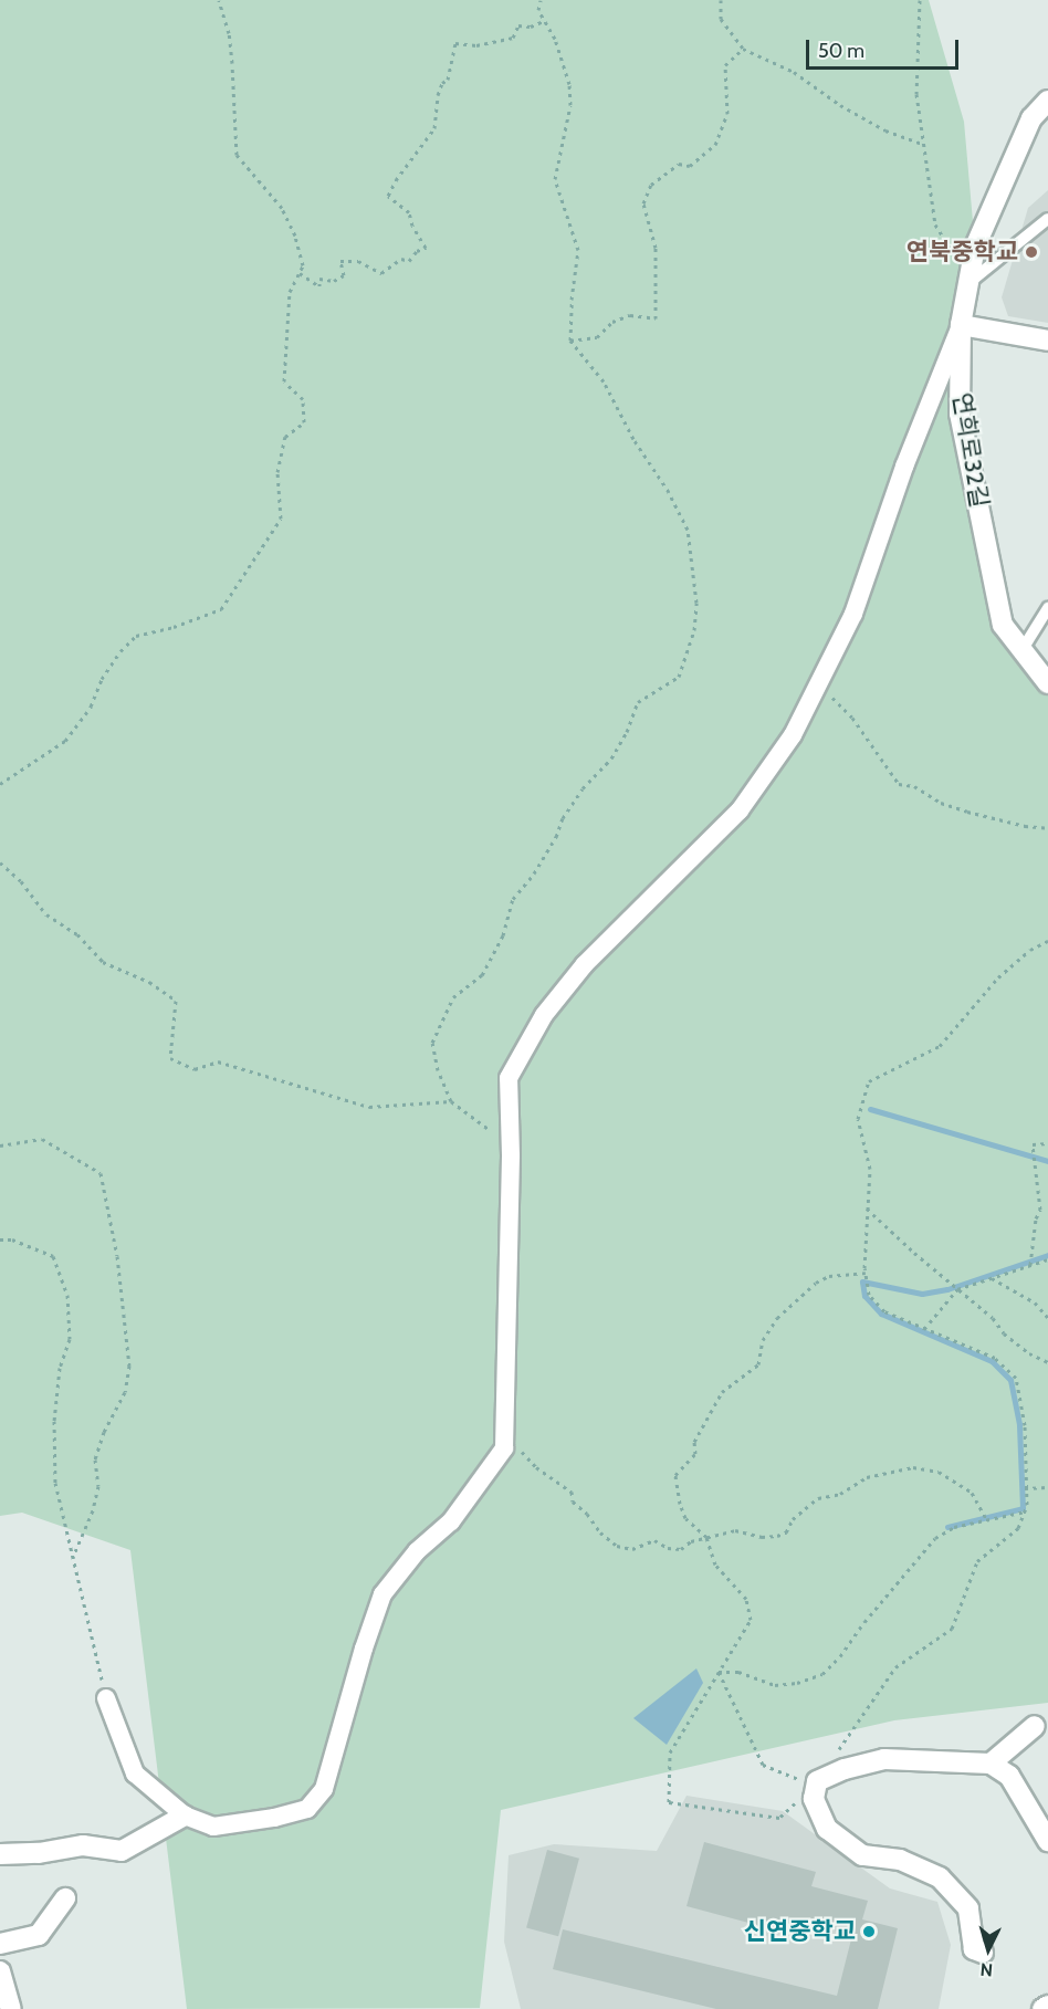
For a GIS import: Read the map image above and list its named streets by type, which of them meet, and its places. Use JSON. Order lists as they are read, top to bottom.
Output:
{
  "streets": {
    "street": ["연희로32길"]
  },
  "places": ["연북중학교", "신연중학교"],
  "scale_bar": "50 m",
  "north": "bottom"
}
